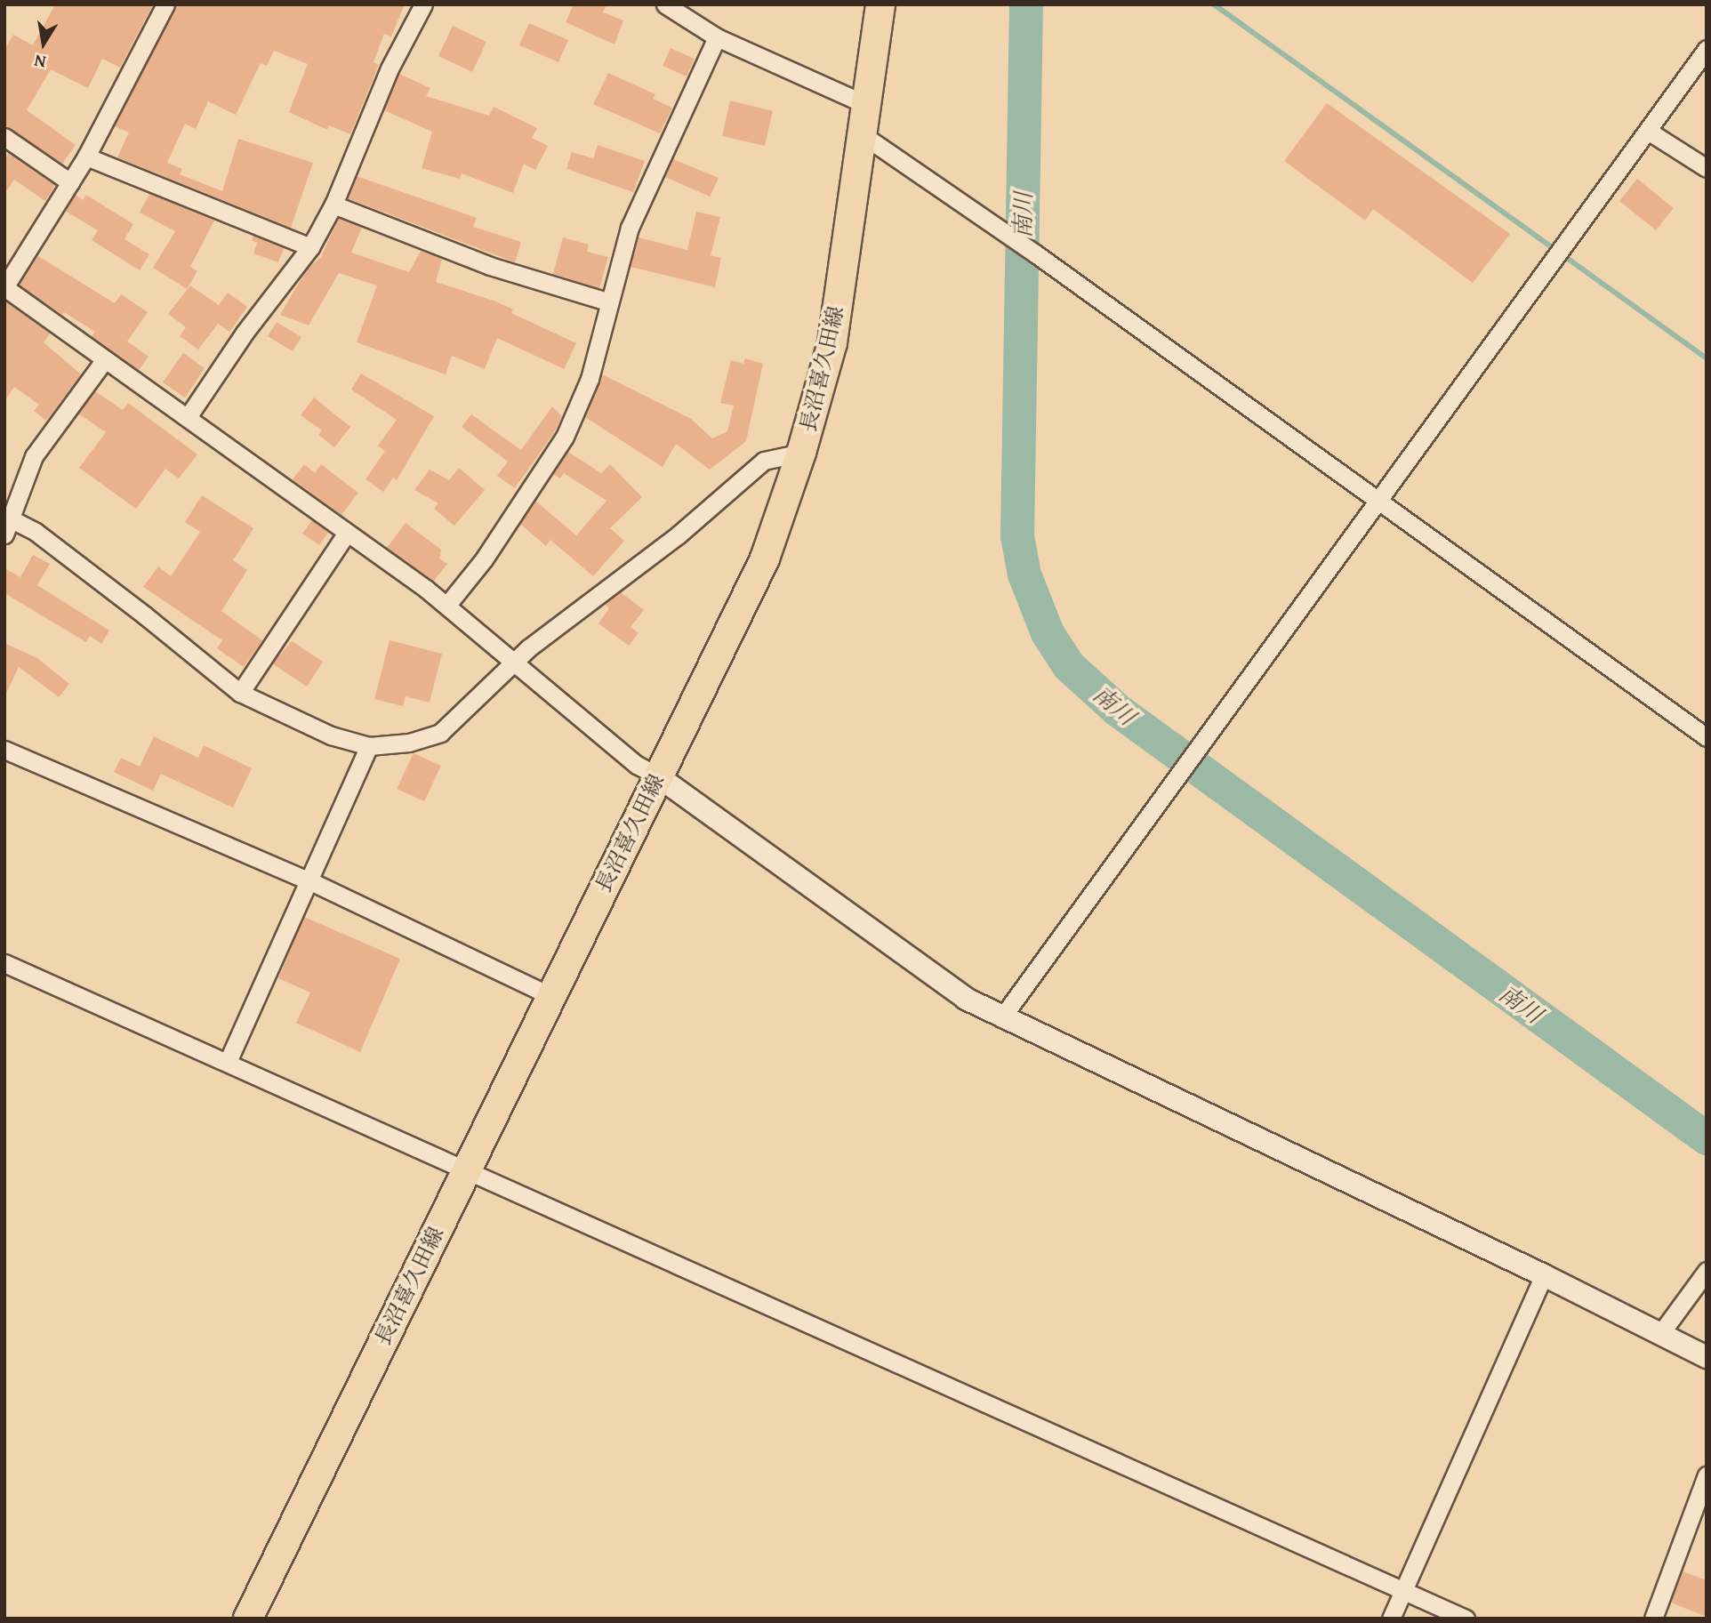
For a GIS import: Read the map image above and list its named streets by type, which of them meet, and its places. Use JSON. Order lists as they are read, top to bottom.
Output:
{
  "streets": {
    "main road": ["長沼喜久田線"]
  },
  "water": ["南川"],
  "north": "bottom"
}
